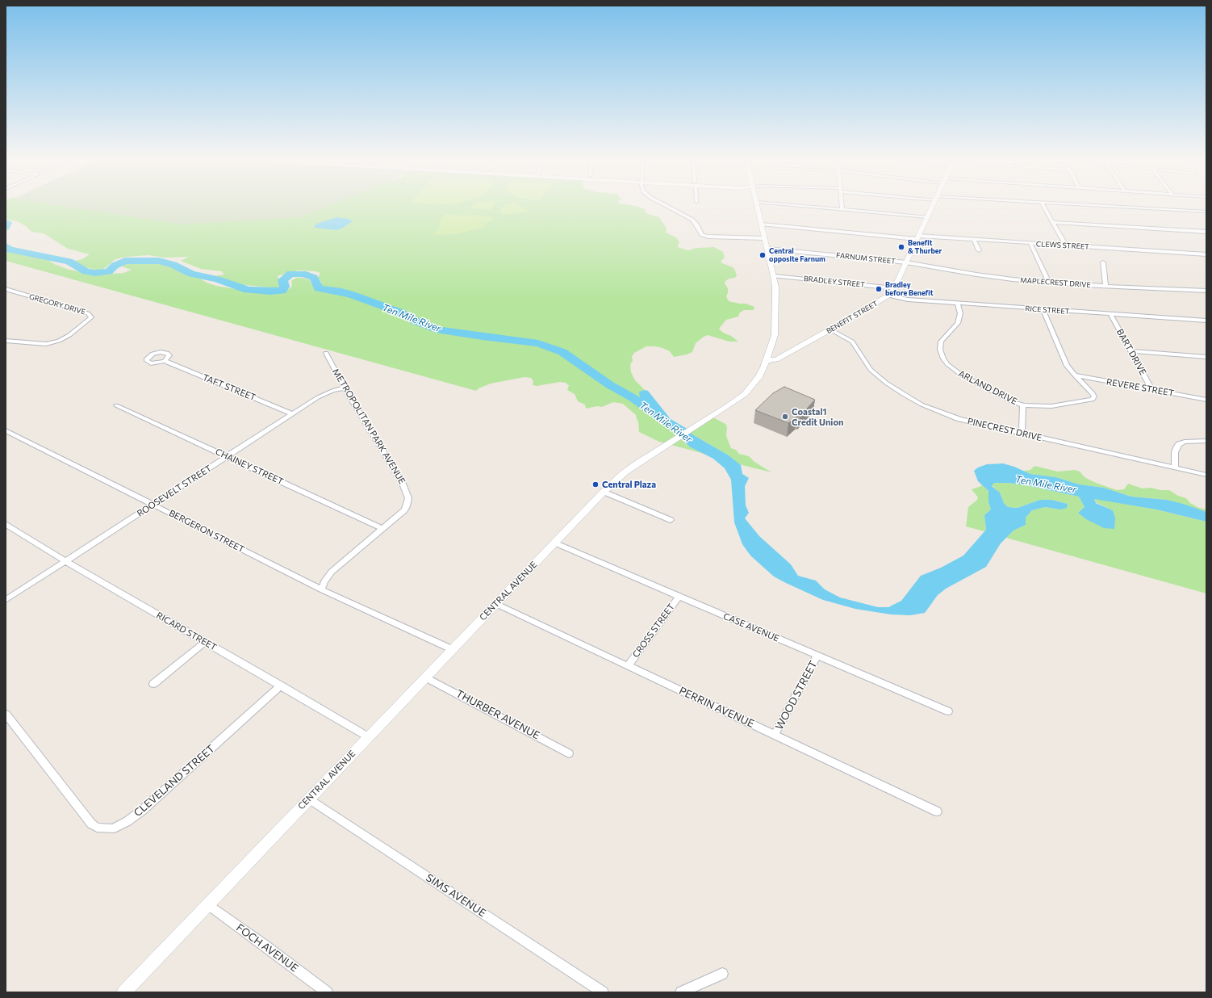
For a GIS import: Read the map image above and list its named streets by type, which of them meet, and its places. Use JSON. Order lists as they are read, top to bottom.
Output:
{
  "streets": {
    "street": [
      "CLEWS STREET",
      "FARNUM STREET",
      "BRADLEY STREET",
      "MAPLECREST DRIVE",
      "GREGORY DRIVE",
      "RICE STREET",
      "BENEFIT STREET",
      "BART DRIVE",
      "TAFT STREET",
      "ARLAND DRIVE",
      "REVERE STREET",
      "METROPOLITAN PARK AVENUE",
      "PINECREST DRIVE",
      "CHAINEY STREET",
      "ROOSEVELT STREET",
      "BERGERON STREET",
      "CENTRAL AVENUE",
      "CASE AVENUE",
      "CROSS STREET",
      "RICARD STREET",
      "WOOD STREET",
      "PERRIN AVENUE",
      "THURBER AVENUE",
      "CLEVELAND STREET",
      "SIMS AVENUE",
      "FOCH AVENUE"
    ]
  },
  "crossings": [
    ["CLEWS STREET", "BENEFIT STREET"],
    ["CLEWS STREET", "CENTRAL AVENUE"],
    ["FARNUM STREET", "MAPLECREST DRIVE"],
    ["FARNUM STREET", "BENEFIT STREET"],
    ["FARNUM STREET", "CENTRAL AVENUE"],
    ["BRADLEY STREET", "BENEFIT STREET"],
    ["BRADLEY STREET", "CENTRAL AVENUE"],
    ["MAPLECREST DRIVE", "BENEFIT STREET"],
    ["RICE STREET", "BENEFIT STREET"],
    ["RICE STREET", "BART DRIVE"],
    ["RICE STREET", "ARLAND DRIVE"],
    ["BENEFIT STREET", "PINECREST DRIVE"],
    ["BENEFIT STREET", "CENTRAL AVENUE"],
    ["BART DRIVE", "REVERE STREET"],
    ["TAFT STREET", "ROOSEVELT STREET"],
    ["ARLAND DRIVE", "REVERE STREET"],
    ["ARLAND DRIVE", "PINECREST DRIVE"],
    ["METROPOLITAN PARK AVENUE", "CHAINEY STREET"],
    ["METROPOLITAN PARK AVENUE", "ROOSEVELT STREET"],
    ["METROPOLITAN PARK AVENUE", "BERGERON STREET"],
    ["CHAINEY STREET", "ROOSEVELT STREET"],
    ["ROOSEVELT STREET", "BERGERON STREET"],
    ["ROOSEVELT STREET", "RICARD STREET"],
    ["CENTRAL AVENUE", "CASE AVENUE"],
    ["CENTRAL AVENUE", "RICARD STREET"],
    ["CENTRAL AVENUE", "PERRIN AVENUE"],
    ["CENTRAL AVENUE", "THURBER AVENUE"],
    ["CENTRAL AVENUE", "SIMS AVENUE"],
    ["CENTRAL AVENUE", "FOCH AVENUE"],
    ["CASE AVENUE", "CROSS STREET"],
    ["CASE AVENUE", "WOOD STREET"],
    ["CROSS STREET", "PERRIN AVENUE"],
    ["RICARD STREET", "CLEVELAND STREET"],
    ["WOOD STREET", "PERRIN AVENUE"]
  ],
  "water": ["Ten Mile River"],
  "places": [
    "Benefit & Thurber",
    "Central opposite Farnum",
    "Bradley before Benefit",
    "Coastal1 Credit Union",
    "Central Plaza"
  ]
}
